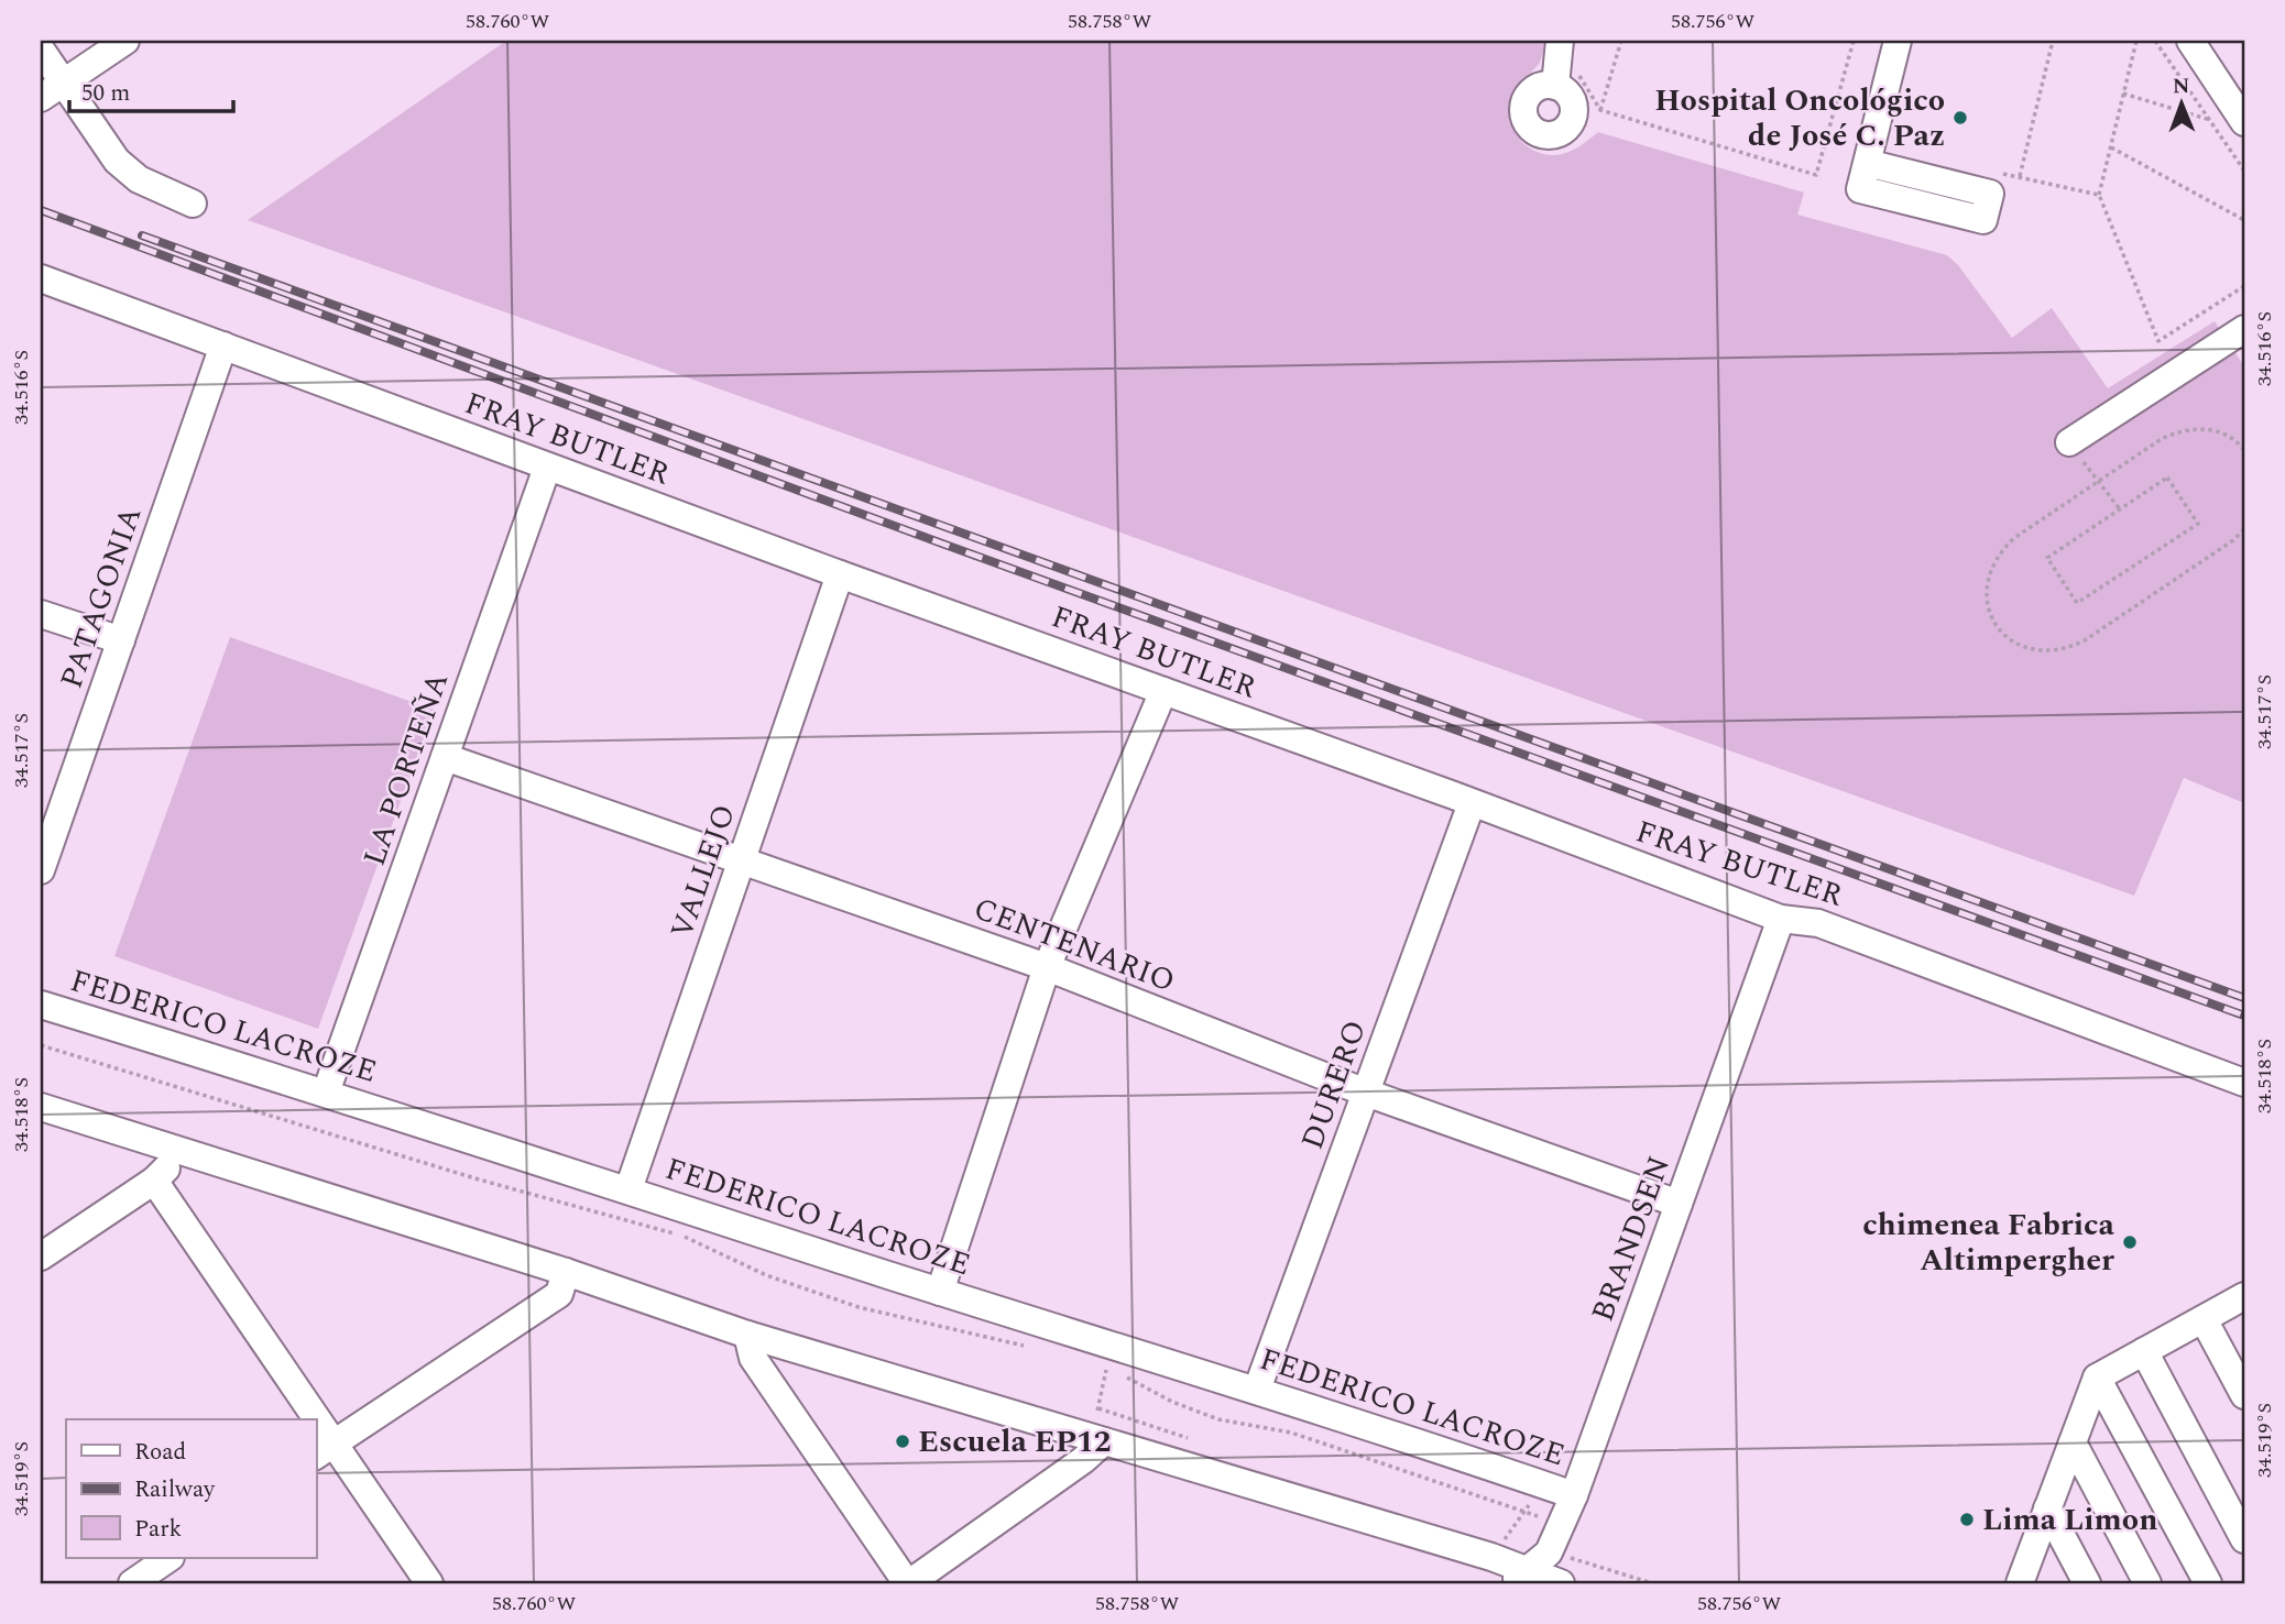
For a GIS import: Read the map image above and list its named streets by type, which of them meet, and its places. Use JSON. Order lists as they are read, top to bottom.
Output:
{
  "streets": {
    "street": [
      "FRAY BUTLER",
      "PATAGONIA",
      "LA PORTEÑA",
      "VALLEJO",
      "CENTENARIO",
      "FEDERICO LACROZE",
      "DURERO",
      "BRANDSEN"
    ]
  },
  "crossings": [
    ["FRAY BUTLER", "PATAGONIA"],
    ["FRAY BUTLER", "LA PORTEÑA"],
    ["FRAY BUTLER", "VALLEJO"],
    ["FRAY BUTLER", "DURERO"],
    ["FRAY BUTLER", "BRANDSEN"],
    ["LA PORTEÑA", "CENTENARIO"],
    ["LA PORTEÑA", "FEDERICO LACROZE"],
    ["VALLEJO", "CENTENARIO"],
    ["VALLEJO", "FEDERICO LACROZE"],
    ["CENTENARIO", "DURERO"],
    ["CENTENARIO", "BRANDSEN"],
    ["FEDERICO LACROZE", "DURERO"],
    ["FEDERICO LACROZE", "BRANDSEN"]
  ],
  "places": [
    "Hospital Oncológico de José C. Paz",
    "chimenea Fabrica Altimpergher",
    "Escuela EP12",
    "Lima Limon"
  ],
  "legend": ["Road", "Railway", "Park"],
  "scale_bar": "50 m",
  "north": "top",
  "coordinates": [
    "58.760°W",
    "58.758°W",
    "58.756°W",
    "34.516°S",
    "34.517°S",
    "34.518°S",
    "34.519°S"
  ]
}
